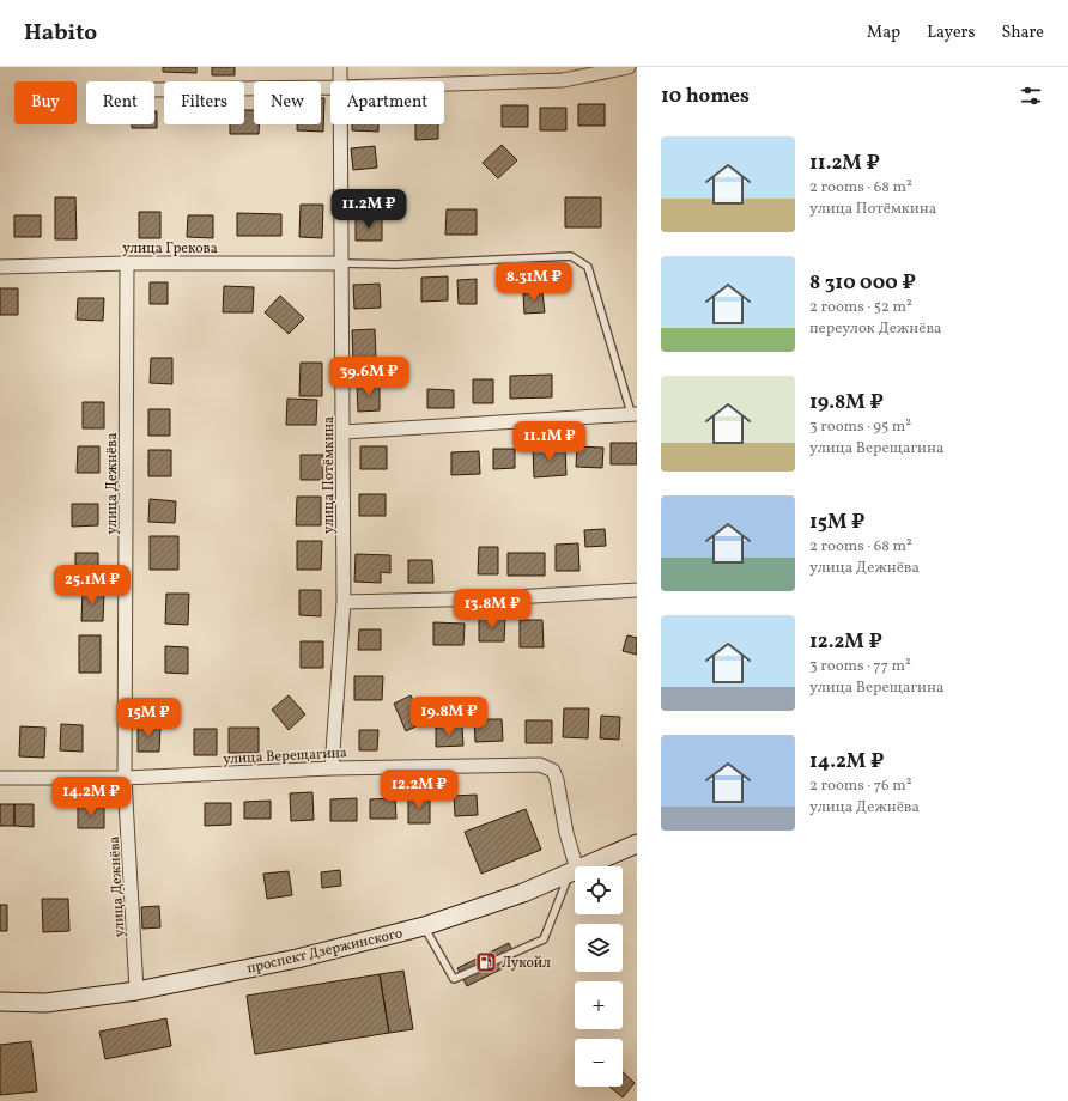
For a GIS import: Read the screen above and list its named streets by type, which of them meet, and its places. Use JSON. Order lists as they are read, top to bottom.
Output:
{
  "streets": {
    "street": [
      "улица Грекова",
      "улица Потёмкина",
      "улица Дежнёва",
      "улица Верещагина",
      "проспект Дзержинского"
    ]
  },
  "crossings": [
    ["улица Грекова", "улица Потёмкина"],
    ["улица Грекова", "улица Дежнёва"],
    ["улица Потёмкина", "улица Верещагина"],
    ["улица Дежнёва", "улица Верещагина"],
    ["улица Дежнёва", "проспект Дзержинского"],
    ["улица Верещагина", "проспект Дзержинского"]
  ],
  "places": {
    "fuel station": ["Лукойл"]
  },
  "page": {
    "header": "Habito",
    "nav": ["Map", "Layers", "Share"],
    "heading": "10 homes",
    "chip": [
      "Buy",
      "Rent",
      "Filters",
      "New",
      "Apartment"
    ],
    "list": [
      {
        "name": "11.2M ₽",
        "note": "2 rooms · 68 m² · улица Потёмкина"
      },
      {
        "name": "8 310 000 ₽",
        "note": "2 rooms · 52 m² · переулок Дежнёва"
      },
      {
        "name": "19.8M ₽",
        "note": "3 rooms · 95 m² · улица Верещагина"
      },
      {
        "name": "15M ₽",
        "note": "2 rooms · 68 m² · улица Дежнёва"
      },
      {
        "name": "12.2M ₽",
        "note": "3 rooms · 77 m² · улица Верещагина"
      },
      {
        "name": "14.2M ₽",
        "note": "2 rooms · 76 m² · улица Дежнёва"
      }
    ],
    "price": [
      "11.2M ₽",
      "8.31M ₽",
      "39.6M ₽",
      "11.1M ₽",
      "25.1M ₽",
      "13.8M ₽",
      "19.8M ₽",
      "15M ₽",
      "12.2M ₽",
      "14.2M ₽"
    ],
    "map_buttons": ["+", "−"]
  }
}
